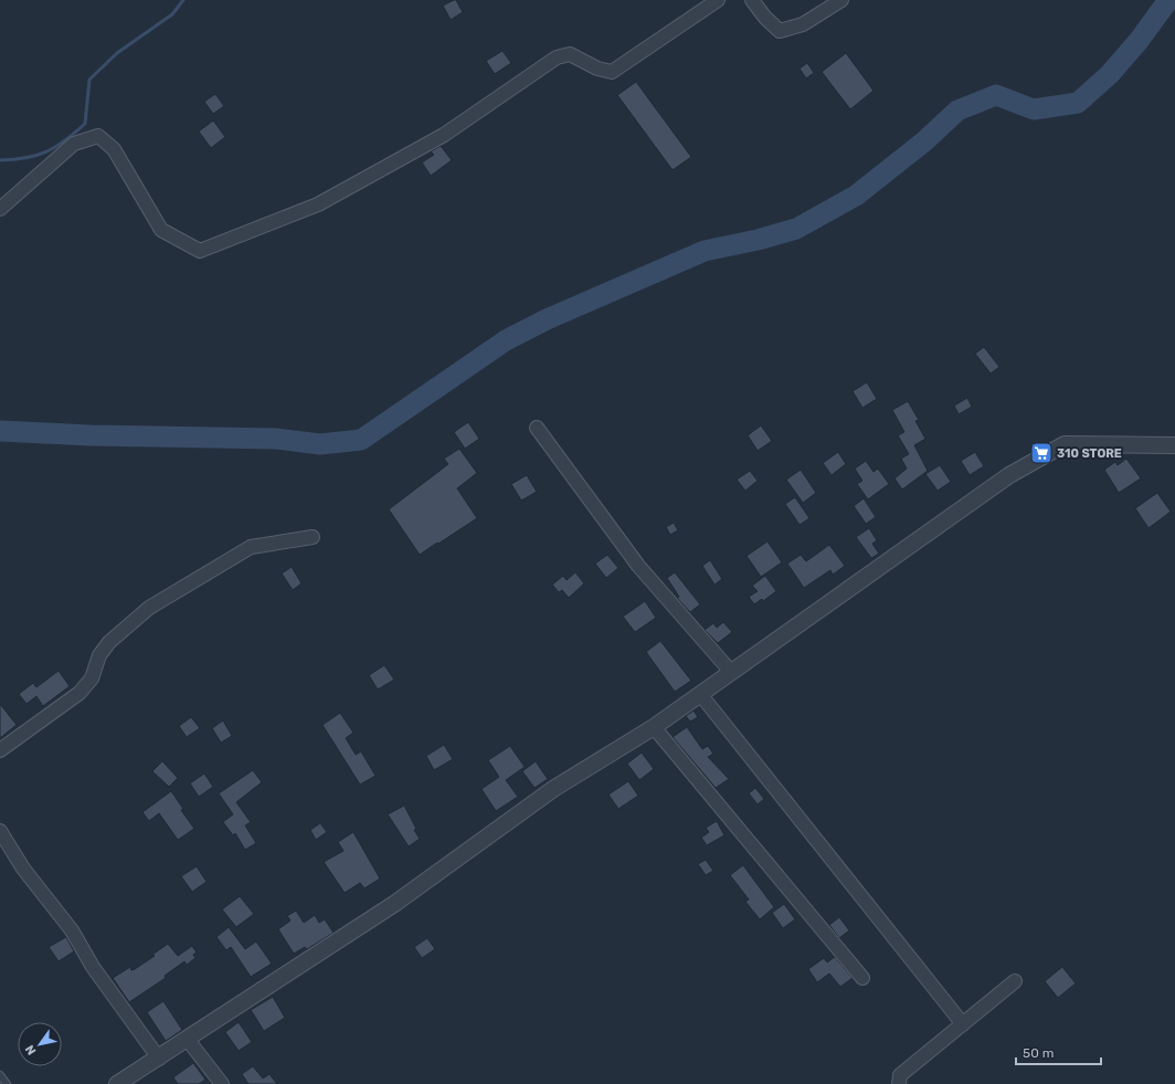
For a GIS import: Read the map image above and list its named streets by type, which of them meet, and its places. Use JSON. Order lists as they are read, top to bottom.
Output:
{
  "places": {
    "supermarket": ["310 STORE"]
  },
  "scale_bar": "50 m",
  "north": "bottom left"
}
